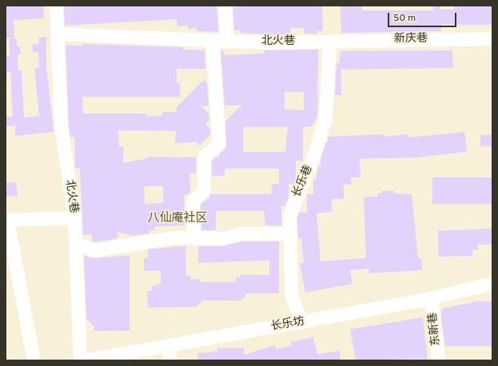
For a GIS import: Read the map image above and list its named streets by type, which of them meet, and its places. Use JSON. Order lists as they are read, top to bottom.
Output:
{
  "streets": {
    "street": [
      "新庆巷",
      "北火巷",
      "长乐巷",
      "长乐坊",
      "东新巷"
    ]
  },
  "crossings": [
    ["新庆巷", "北火巷"],
    ["新庆巷", "长乐巷"],
    ["北火巷", "长乐巷"],
    ["北火巷", "长乐坊"],
    ["长乐巷", "长乐坊"],
    ["长乐坊", "东新巷"]
  ],
  "districts": ["八仙庵社区"],
  "scale_bar": "50 m"
}
